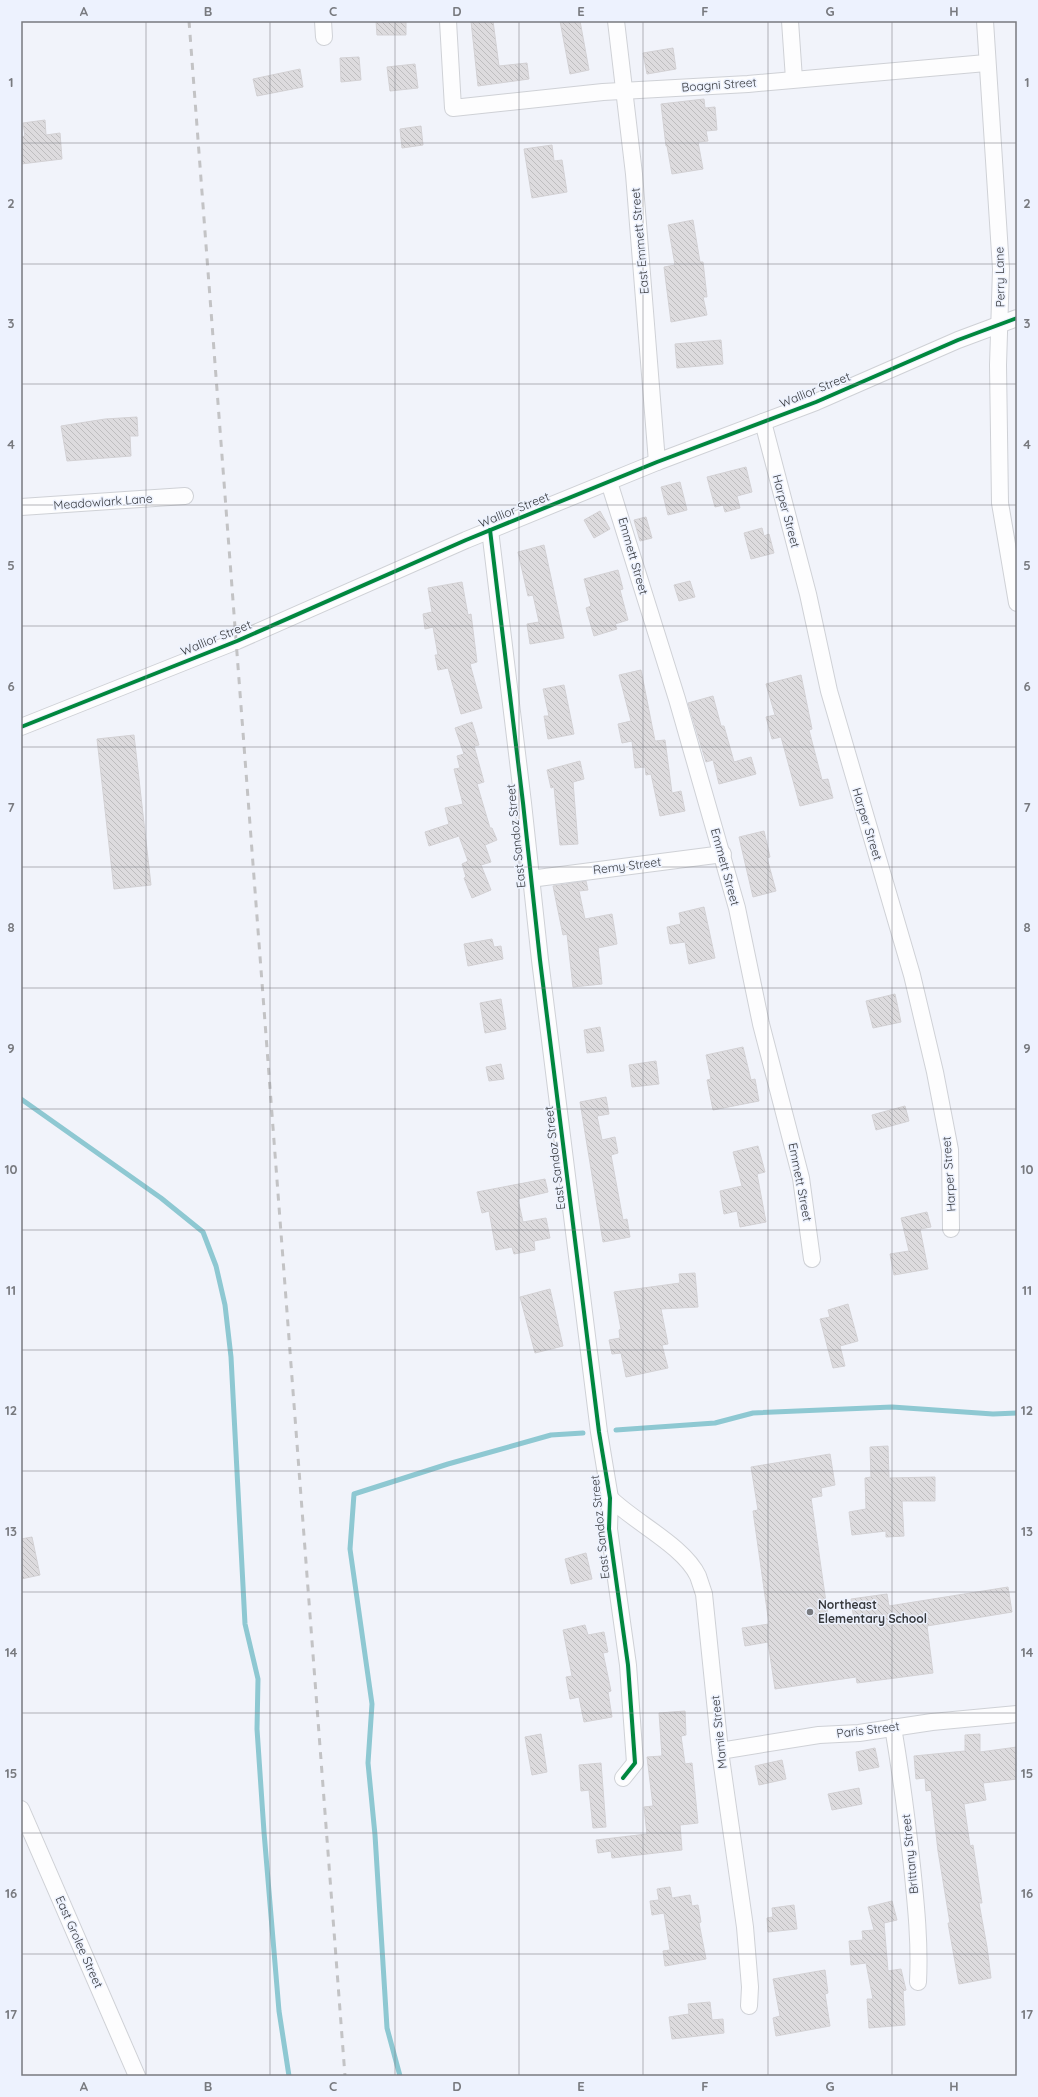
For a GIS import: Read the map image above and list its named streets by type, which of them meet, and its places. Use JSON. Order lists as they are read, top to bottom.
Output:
{
  "streets": {
    "street": [
      "Boagni Street",
      "East Emmett Street",
      "Perry Lane",
      "Wallior Street",
      "Meadowlark Lane",
      "Harper Street",
      "Emmett Street",
      "East Sandoz Street",
      "Remy Street",
      "Paris Street",
      "Mamie Street",
      "Brittany Street",
      "East Grolee Street"
    ]
  },
  "crossings": [
    ["Boagni Street", "East Emmett Street"],
    ["Boagni Street", "Perry Lane"],
    ["East Emmett Street", "Wallior Street"],
    ["Perry Lane", "Wallior Street"],
    ["Wallior Street", "Harper Street"],
    ["Wallior Street", "Emmett Street"],
    ["Wallior Street", "East Sandoz Street"],
    ["Emmett Street", "Remy Street"],
    ["East Sandoz Street", "Remy Street"],
    ["East Sandoz Street", "Mamie Street"],
    ["Paris Street", "Mamie Street"],
    ["Paris Street", "Brittany Street"]
  ],
  "places": ["Northeast Elementary School"],
  "grid": {
    "columns": [
      "A",
      "B",
      "C",
      "D",
      "E",
      "F",
      "G",
      "H"
    ],
    "rows": [
      "1",
      "2",
      "3",
      "4",
      "5",
      "6",
      "7",
      "8",
      "9",
      "10",
      "11",
      "12",
      "13",
      "14",
      "15",
      "16",
      "17"
    ]
  }
}
